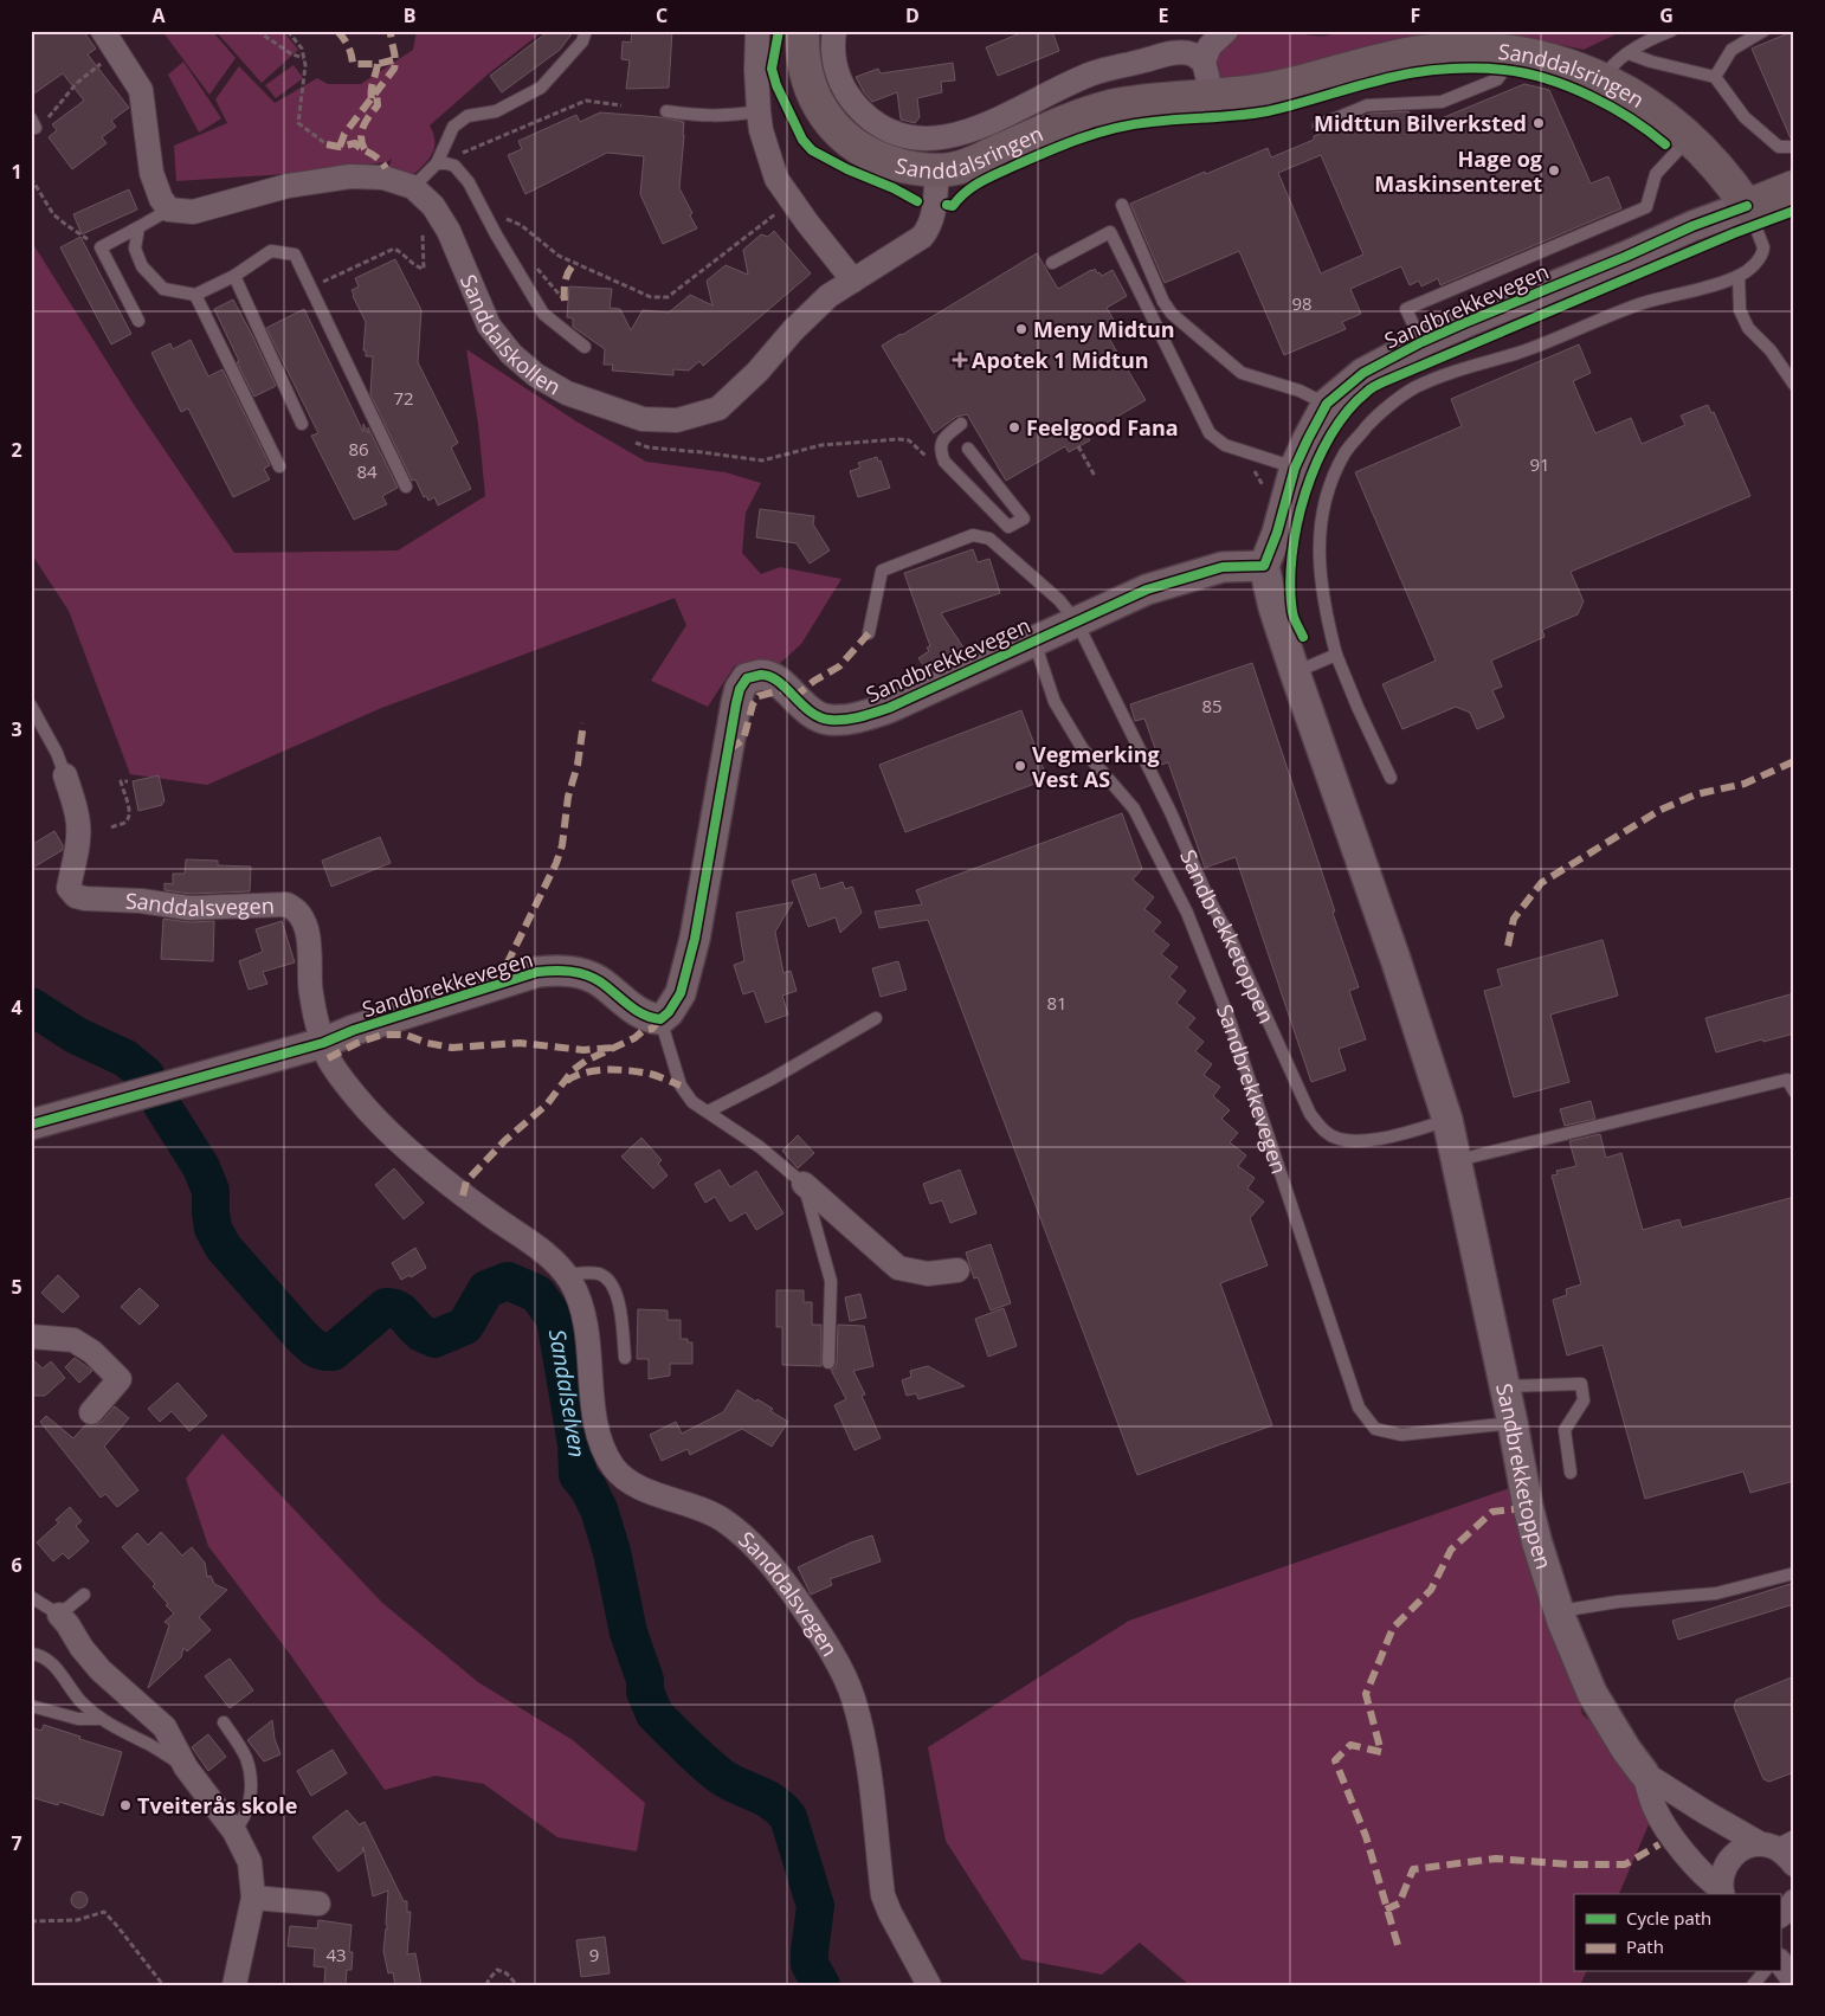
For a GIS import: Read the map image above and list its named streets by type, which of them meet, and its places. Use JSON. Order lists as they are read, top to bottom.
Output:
{
  "streets": {
    "main road": ["Sanddalsringen", "Sandbrekkevegen"],
    "street": ["Sanddalskollen", "Sanddalsvegen", "Sandbrekketoppen"]
  },
  "crossings": [
    ["Sanddalsringen", "Sandbrekkevegen"],
    ["Sanddalsringen", "Sanddalskollen"],
    ["Sandbrekkevegen", "Sanddalsvegen"],
    ["Sandbrekkevegen", "Sandbrekketoppen"]
  ],
  "water": ["Sandalselven"],
  "places": {
    "other": [
      "Midttun Bilverksted",
      "Hage og Maskinsenteret",
      "Meny Midtun",
      "Feelgood Fana",
      "Vegmerking Vest AS",
      "Tveiterås skole"
    ],
    "health": ["Apotek 1 Midtun"]
  },
  "house_numbers": [
    "98",
    "72",
    "86",
    "91",
    "84",
    "85",
    "81",
    "43",
    "9"
  ],
  "legend": ["Cycle path", "Path"],
  "grid": {
    "columns": [
      "A",
      "B",
      "C",
      "D",
      "E",
      "F",
      "G"
    ],
    "rows": [
      "1",
      "2",
      "3",
      "4",
      "5",
      "6",
      "7"
    ]
  }
}
